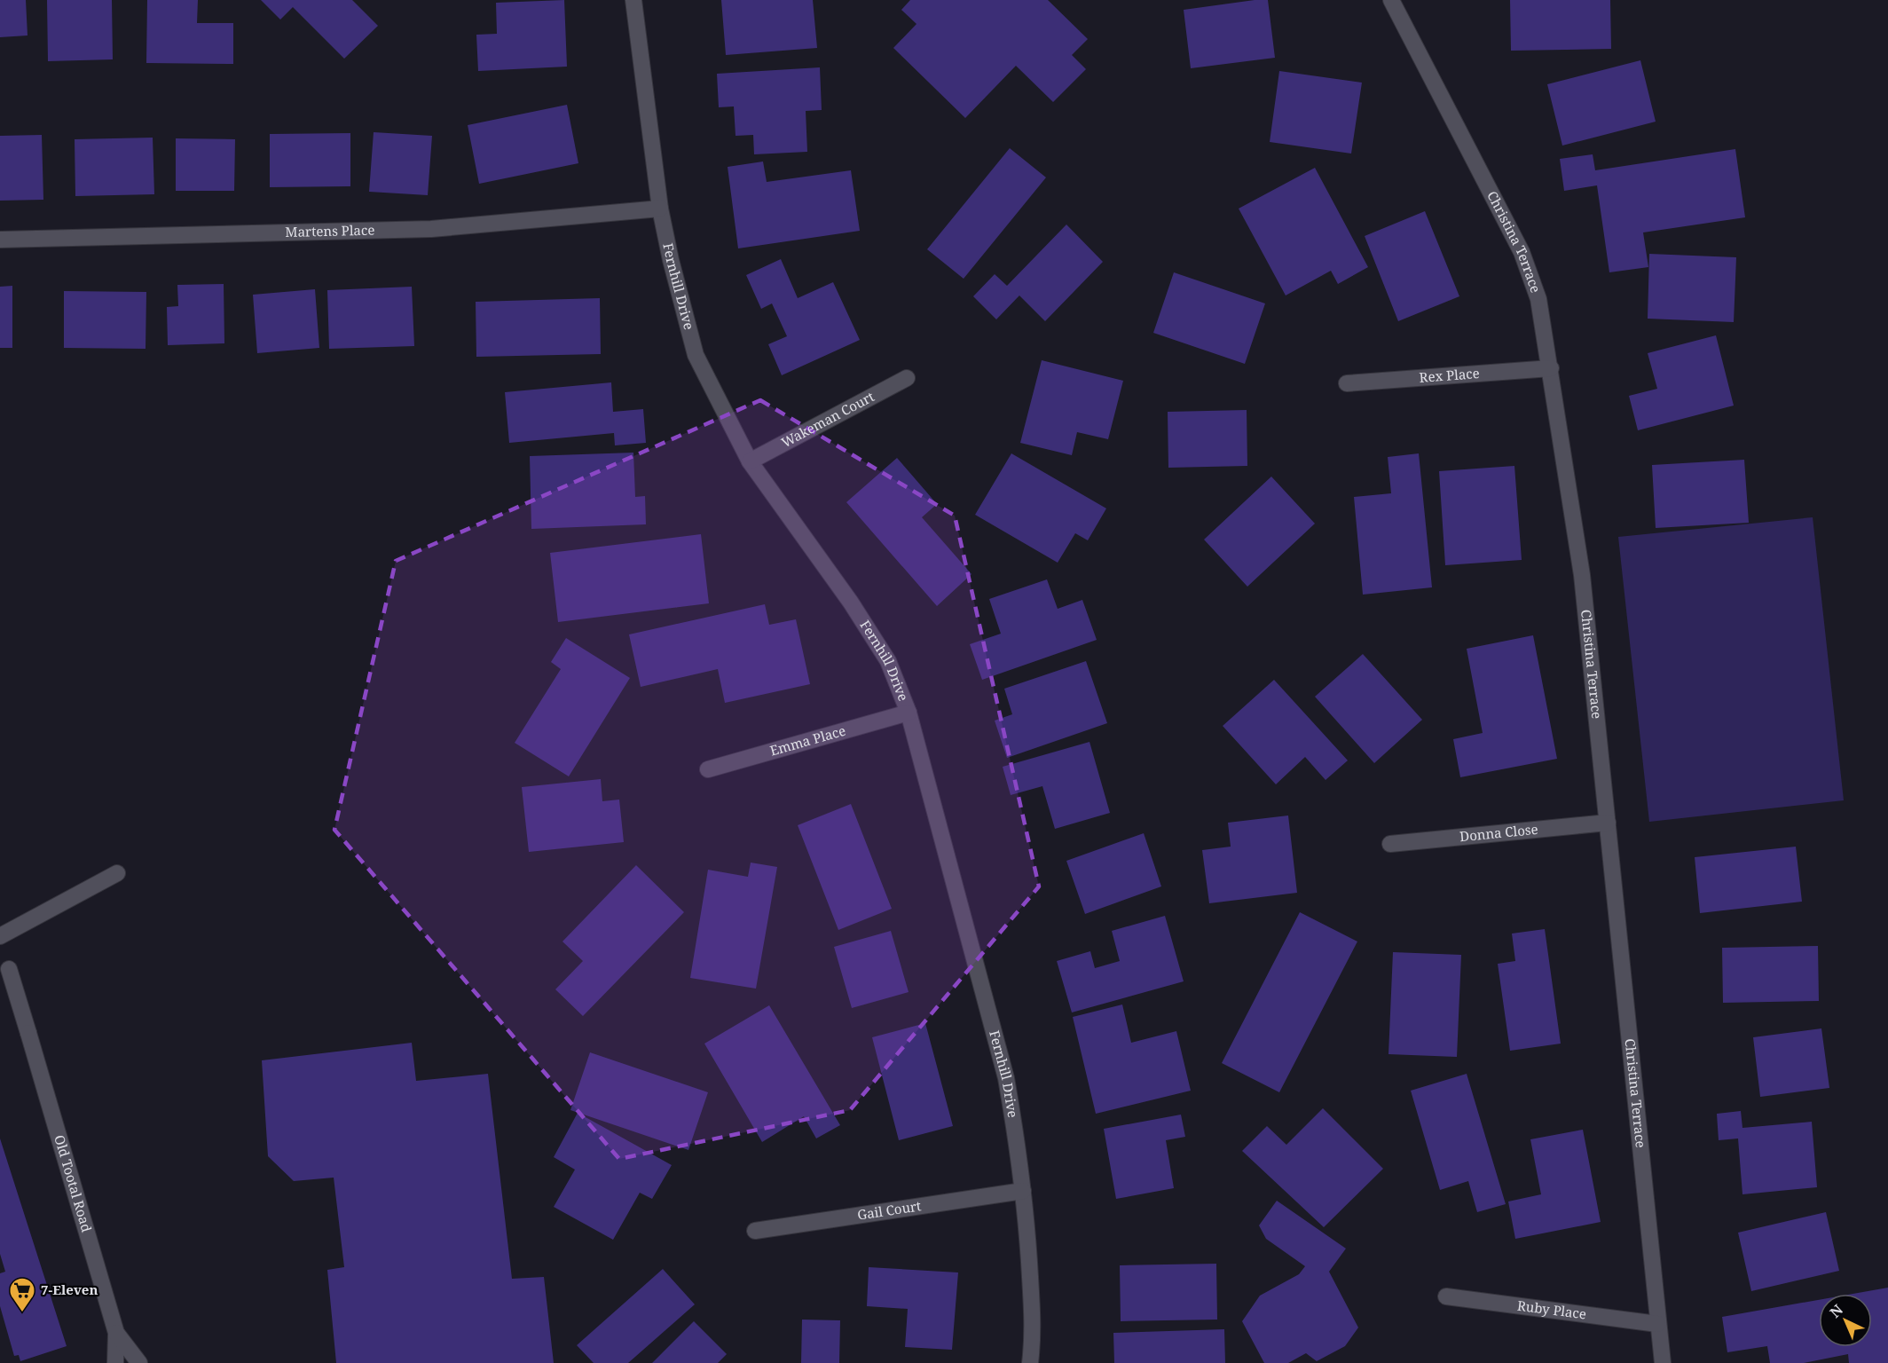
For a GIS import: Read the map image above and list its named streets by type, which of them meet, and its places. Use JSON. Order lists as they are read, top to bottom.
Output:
{
  "streets": {
    "street": [
      "Martens Place",
      "Christina Terrace",
      "Fernhill Drive",
      "Rex Place",
      "Wakeman Court",
      "Emma Place",
      "Donna Close",
      "Old Tootal Road",
      "Gail Court",
      "Ruby Place"
    ]
  },
  "crossings": [
    ["Martens Place", "Fernhill Drive"],
    ["Christina Terrace", "Rex Place"],
    ["Christina Terrace", "Donna Close"],
    ["Christina Terrace", "Ruby Place"],
    ["Fernhill Drive", "Wakeman Court"],
    ["Fernhill Drive", "Emma Place"],
    ["Fernhill Drive", "Gail Court"]
  ],
  "places": {
    "supermarket": ["7-Eleven"]
  },
  "north": "top left"
}
